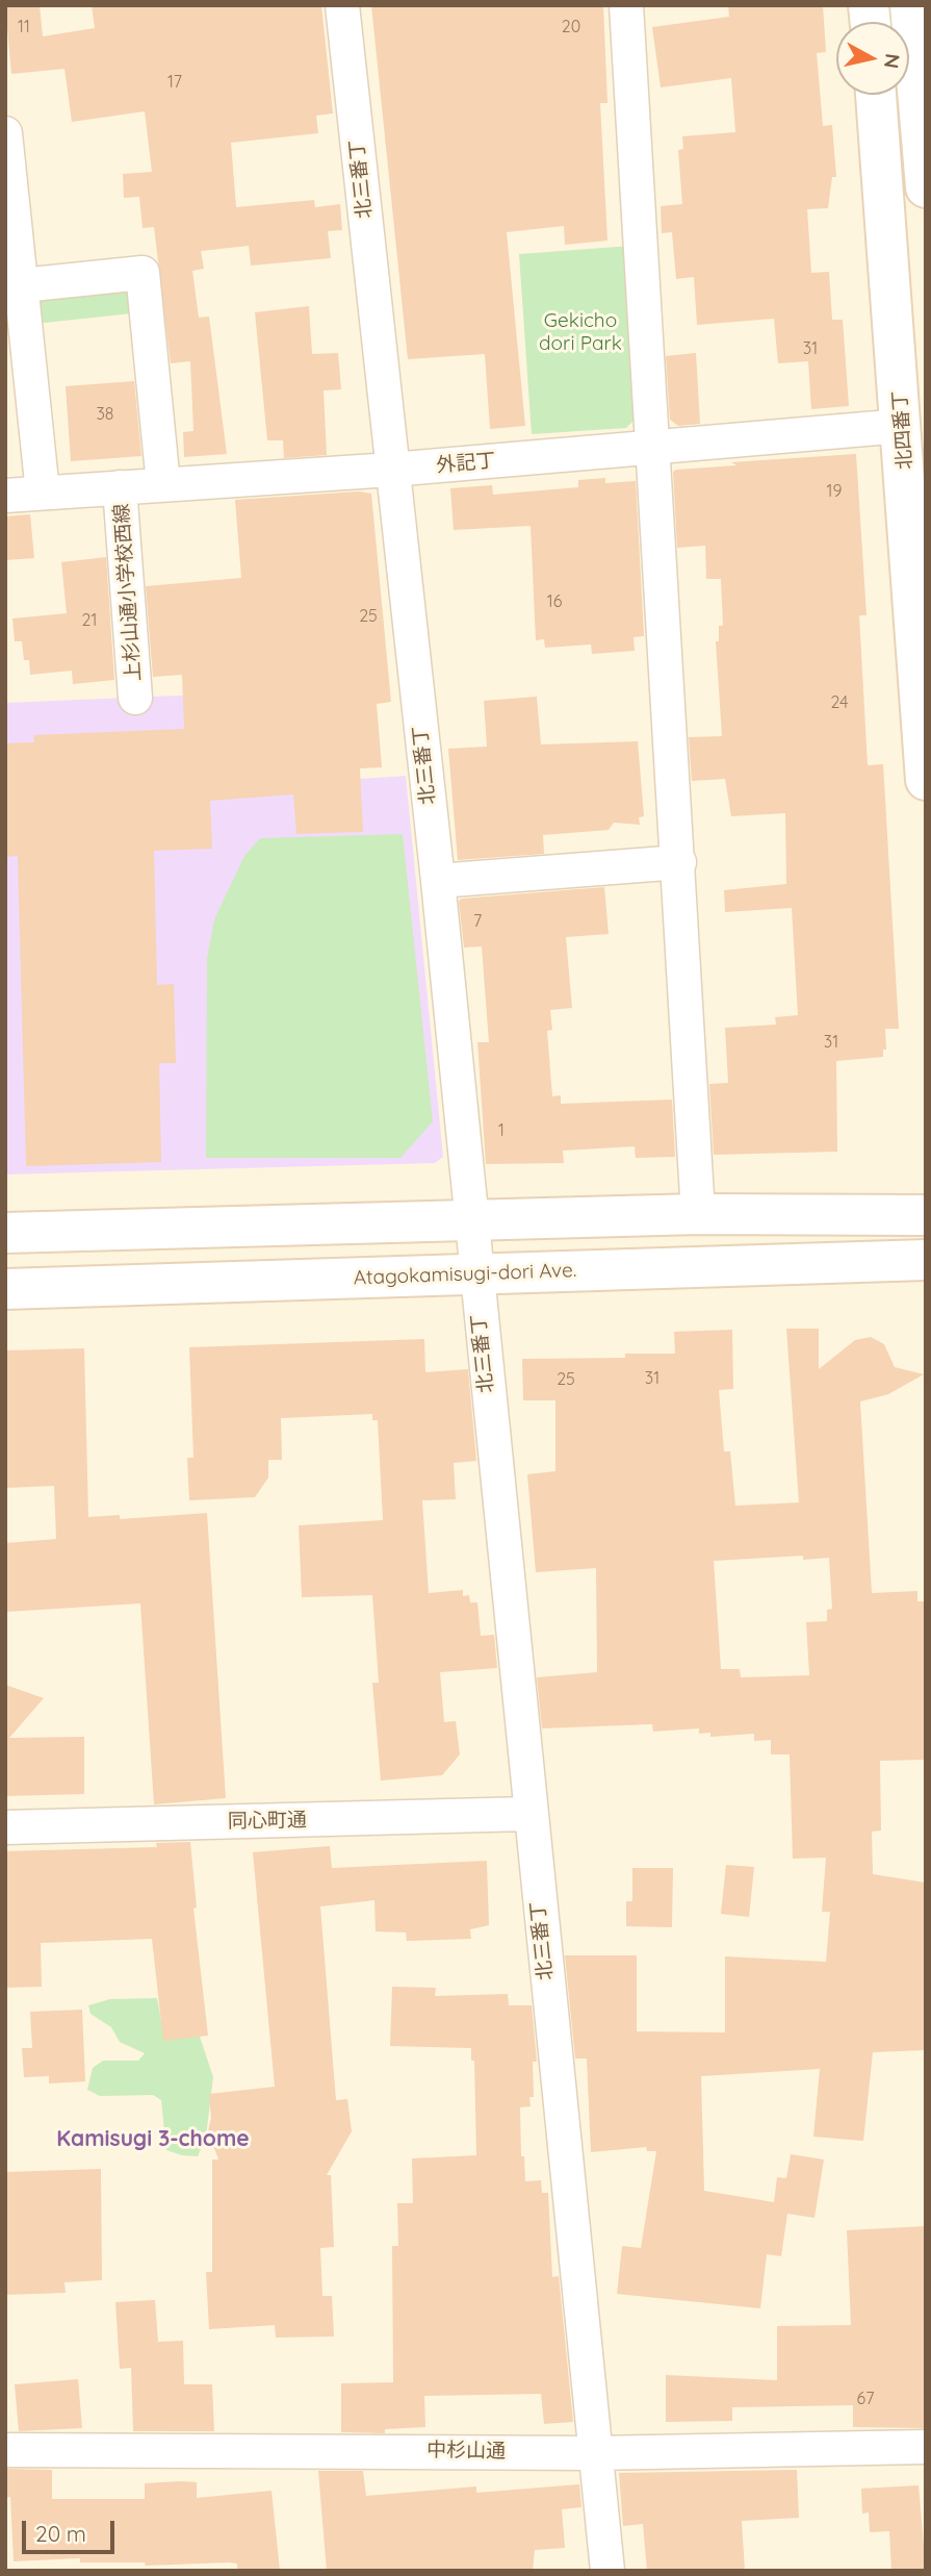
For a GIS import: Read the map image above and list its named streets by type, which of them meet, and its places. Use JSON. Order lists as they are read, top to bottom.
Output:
{
  "streets": {
    "street": [
      "北三番丁",
      "北四番丁",
      "外記丁",
      "上杉山通小学校西線",
      "Atagokamisugi-dori Ave.",
      "同心町通",
      "中杉山通"
    ]
  },
  "crossings": [
    ["北三番丁", "外記丁"],
    ["北三番丁", "Atagokamisugi-dori Ave."],
    ["北三番丁", "同心町通"],
    ["北三番丁", "中杉山通"],
    ["北四番丁", "外記丁"],
    ["外記丁", "上杉山通小学校西線"]
  ],
  "districts": ["Kamisugi 3-chome"],
  "parks": ["Gekicho dori Park"],
  "house_numbers": [
    "11",
    "20",
    "17",
    "31",
    "38",
    "19",
    "16",
    "25",
    "21",
    "24",
    "7",
    "31",
    "1",
    "31",
    "25",
    "67"
  ],
  "scale_bar": "20 m",
  "north": "right"
}
